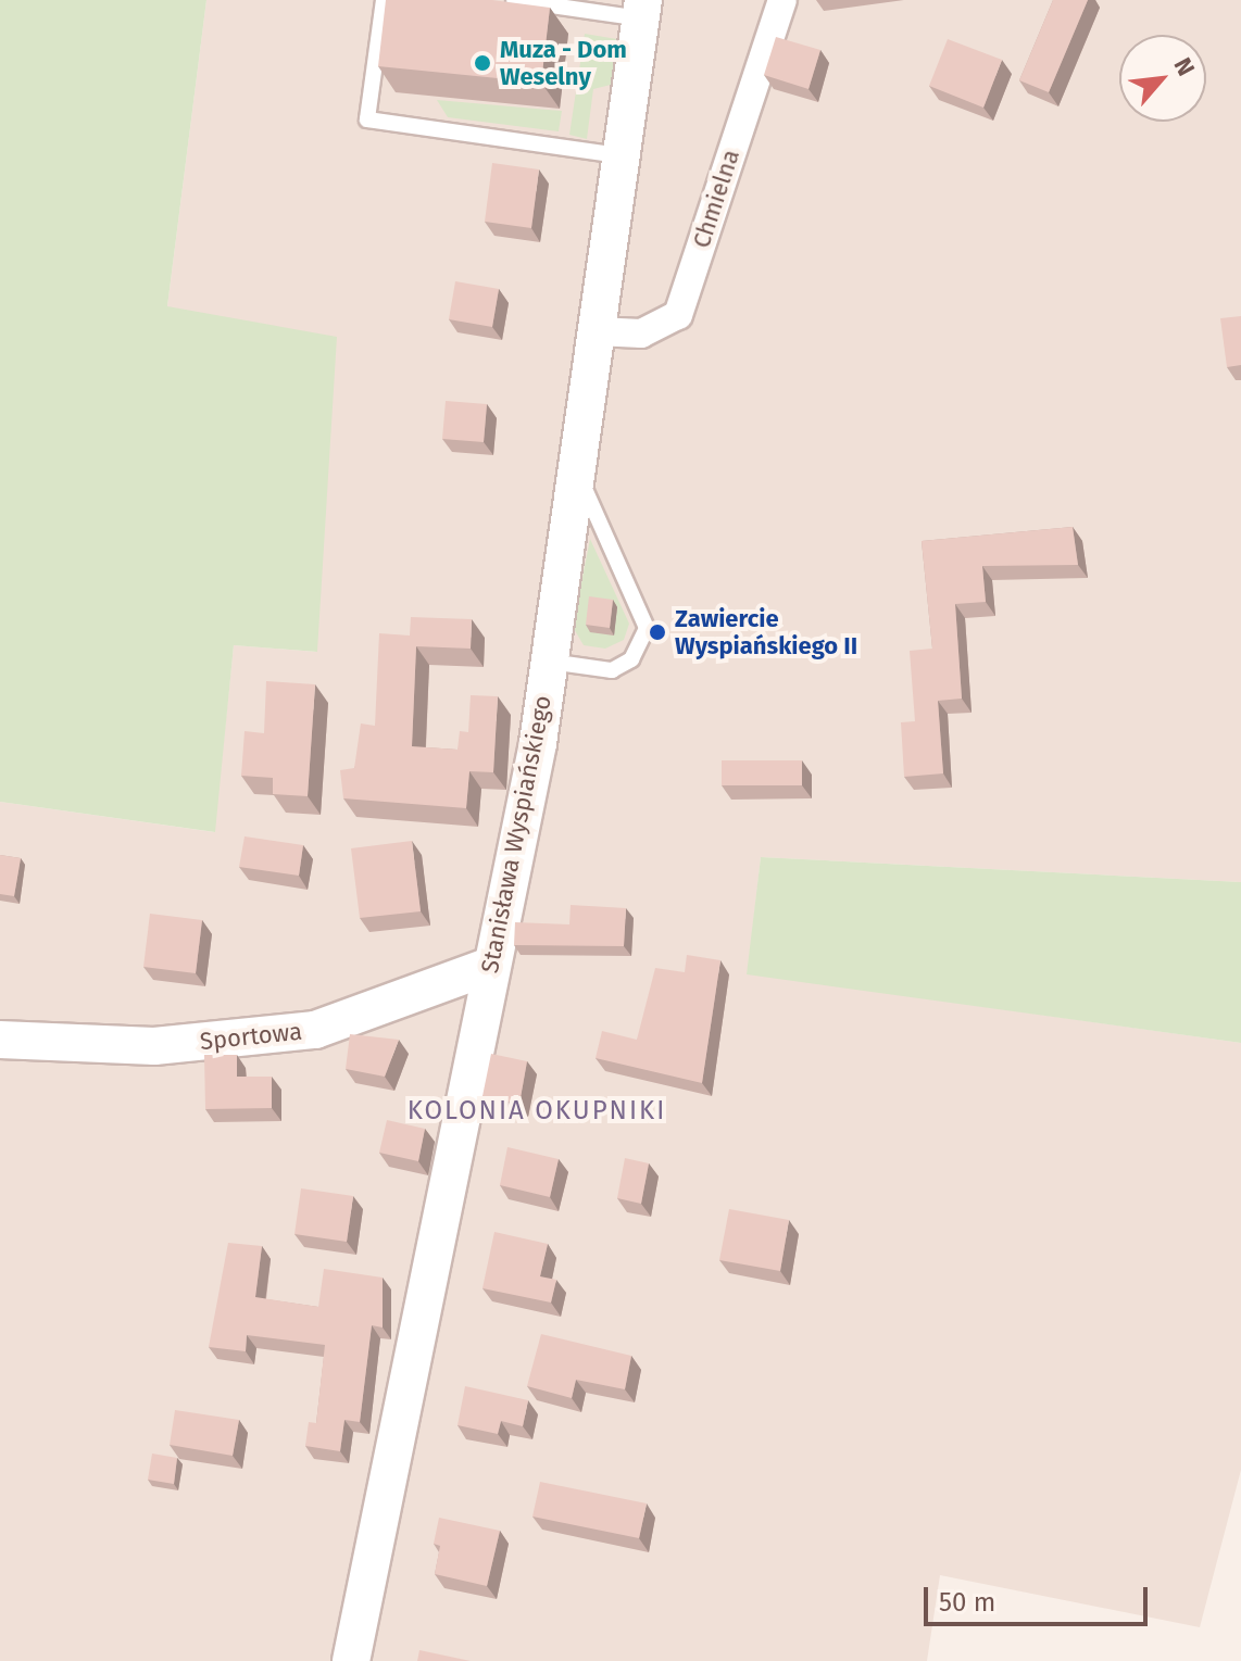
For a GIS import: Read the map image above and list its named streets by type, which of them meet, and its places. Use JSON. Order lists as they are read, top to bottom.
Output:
{
  "streets": {
    "street": ["Chmielna", "Stanisława Wyspiańskiego", "Sportowa"]
  },
  "crossings": [
    ["Chmielna", "Stanisława Wyspiańskiego"],
    ["Stanisława Wyspiańskiego", "Sportowa"]
  ],
  "districts": ["KOLONIA OKUPNIKI"],
  "places": ["Muza - Dom Weselny", "Zawiercie Wyspiańskiego II"],
  "scale_bar": "50 m",
  "north": "top right"
}
